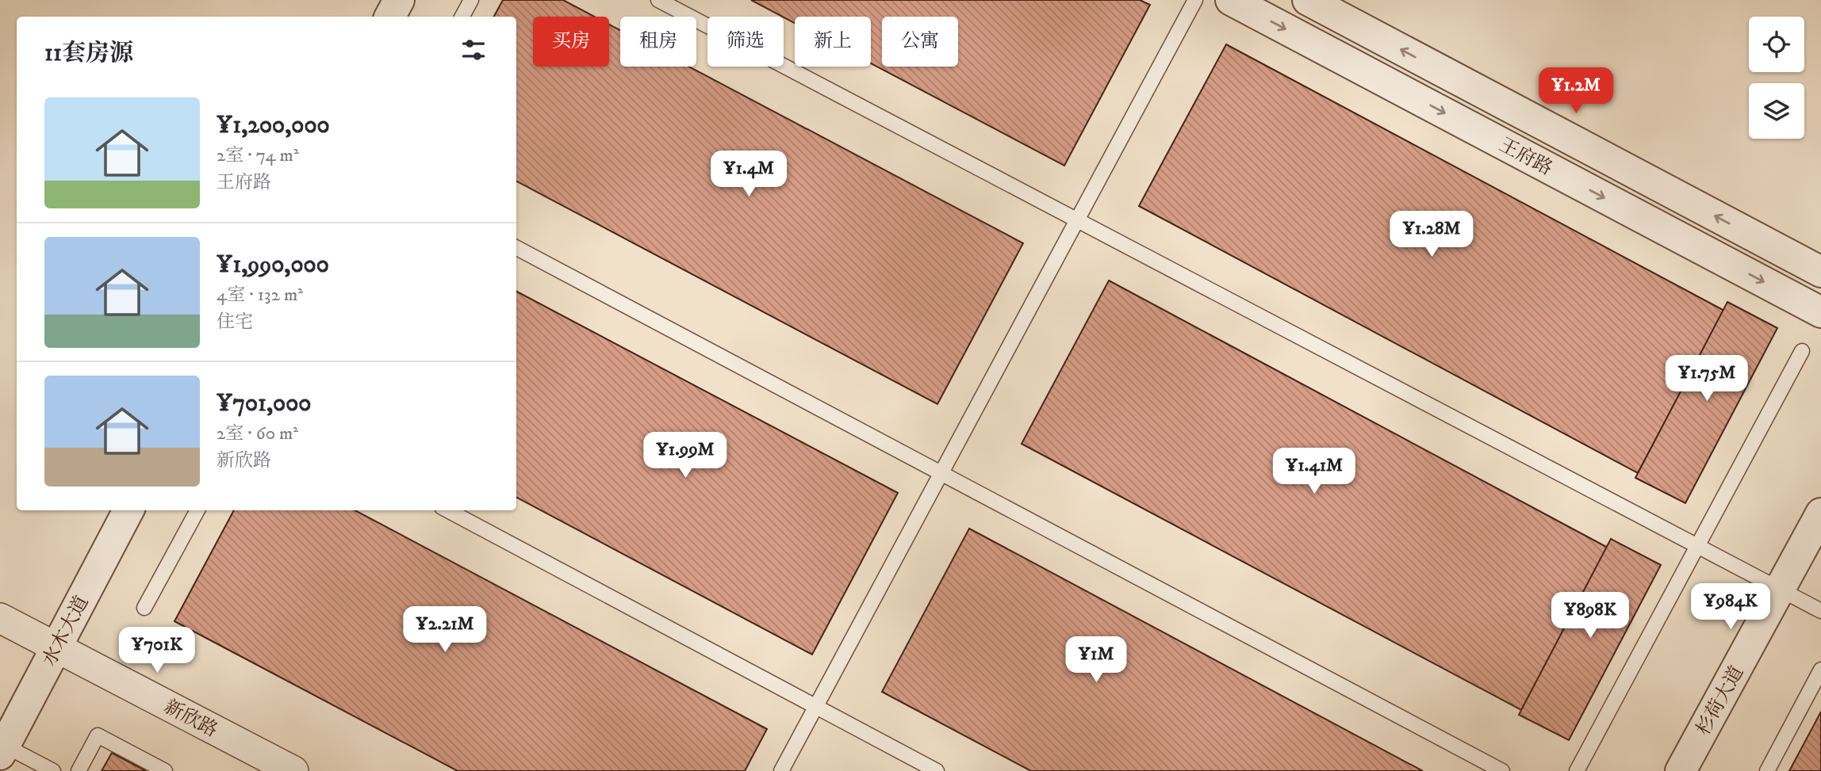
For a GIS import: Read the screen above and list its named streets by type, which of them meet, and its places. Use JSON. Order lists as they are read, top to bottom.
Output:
{
  "streets": {
    "street": [
      "王府路",
      "水木大道",
      "杉荷大道",
      "新欣路"
    ]
  },
  "crossings": [
    ["水木大道", "新欣路"]
  ],
  "page": {
    "chip": [
      "买房",
      "租房",
      "筛选",
      "新上",
      "公寓"
    ],
    "heading": "11套房源",
    "price": [
      "¥1.2M",
      "¥1.4M",
      "¥1.28M",
      "¥1.75M",
      "¥1.99M",
      "¥1.41M",
      "¥984K",
      "¥898K",
      "¥2.21M",
      "¥701K",
      "¥1M"
    ],
    "list": [
      {
        "name": "¥1,200,000",
        "note": "2室 · 74 m² · 王府路"
      },
      {
        "name": "¥1,990,000",
        "note": "4室 · 132 m² · 住宅"
      },
      {
        "name": "¥701,000",
        "note": "2室 · 60 m² · 新欣路"
      }
    ]
  }
}
